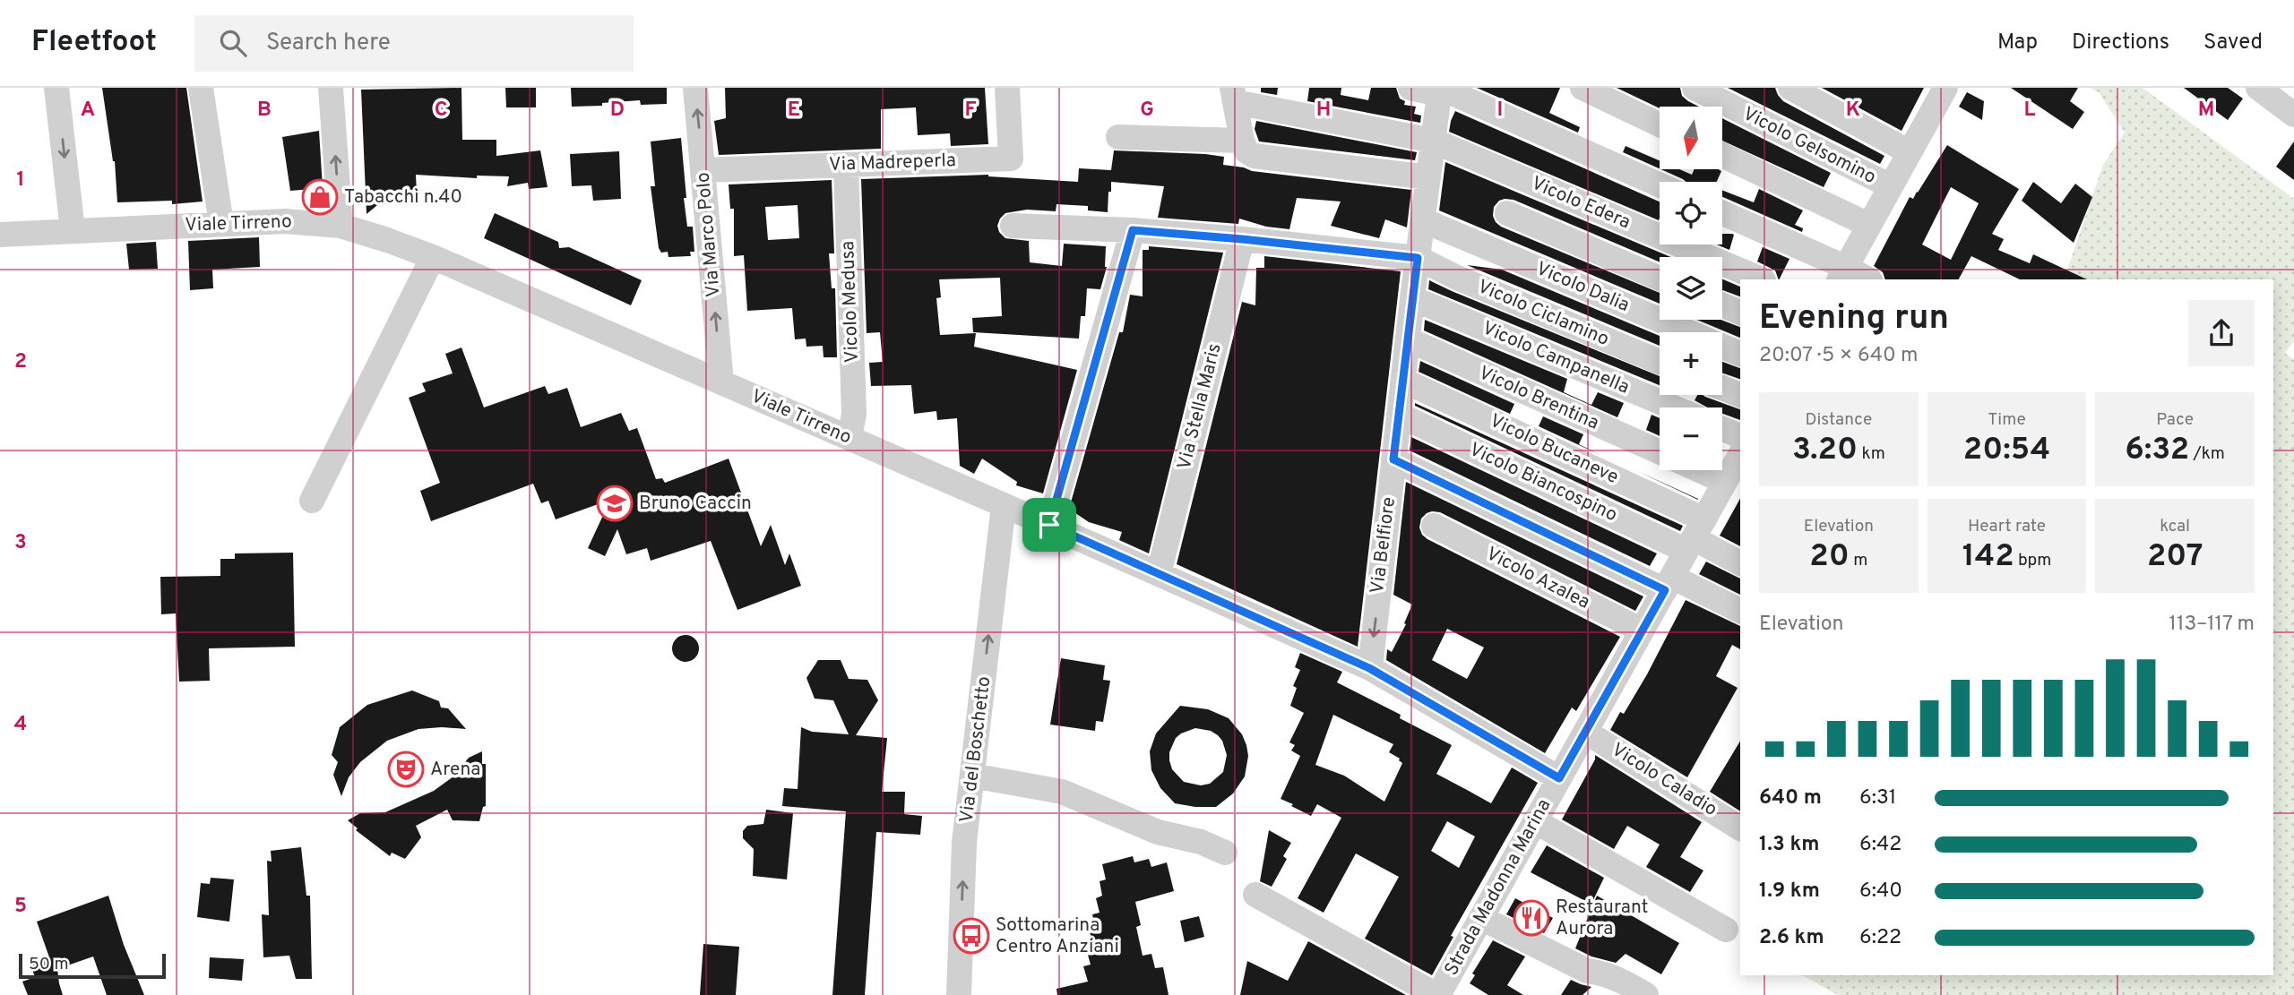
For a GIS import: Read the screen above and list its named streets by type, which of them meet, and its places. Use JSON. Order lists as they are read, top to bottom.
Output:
{
  "streets": {
    "street": [
      "Vicolo Gelsomino",
      "Via Madreperla",
      "Vicolo Edera",
      "Viale Tirreno",
      "Via Marco Polo",
      "Vicolo Dalia",
      "Vicolo Medusa",
      "Vicolo Ciclamino",
      "Vicolo Campanella",
      "Vicolo Brentina",
      "Via Stella Maris",
      "Vicolo Bucaneve",
      "Vicolo Biancospino",
      "Via Belfiore",
      "Vicolo Azalea",
      "Via del Boschetto",
      "Vicolo Caladio",
      "Strada Madonna Marina"
    ]
  },
  "crossings": [
    ["Via Madreperla", "Via Marco Polo"],
    ["Via Madreperla", "Vicolo Medusa"],
    ["Vicolo Edera", "Via Belfiore"],
    ["Viale Tirreno", "Via Marco Polo"],
    ["Viale Tirreno", "Vicolo Medusa"],
    ["Viale Tirreno", "Via Stella Maris"],
    ["Viale Tirreno", "Via Belfiore"],
    ["Viale Tirreno", "Via del Boschetto"],
    ["Viale Tirreno", "Strada Madonna Marina"],
    ["Vicolo Dalia", "Via Belfiore"],
    ["Vicolo Ciclamino", "Via Belfiore"],
    ["Vicolo Campanella", "Via Belfiore"],
    ["Vicolo Brentina", "Via Belfiore"],
    ["Vicolo Bucaneve", "Vicolo Biancospino"],
    ["Vicolo Bucaneve", "Via Belfiore"],
    ["Vicolo Bucaneve", "Strada Madonna Marina"],
    ["Vicolo Biancospino", "Via Belfiore"],
    ["Vicolo Biancospino", "Strada Madonna Marina"],
    ["Vicolo Azalea", "Strada Madonna Marina"],
    ["Vicolo Caladio", "Strada Madonna Marina"]
  ],
  "one_way": ["Via Marco Polo", "Via Belfiore", "Via del Boschetto"],
  "places": {
    "shop": ["Tabacchi n.40"],
    "school or university": ["Bruno Caccin"],
    "theatre": ["Arena"],
    "restaurant": ["Restaurant Aurora"],
    "bus stop": ["Sottomarina Centro Anziani"]
  },
  "scale_bar": "50 m",
  "north": "bottom",
  "page": {
    "header": "Fleetfoot",
    "search": "Search here",
    "nav": ["Map", "Directions", "Saved"],
    "map_buttons": ["+", "−"],
    "heading": ["Evening run", "20:07 · 5 × 640 m"],
    "stats": [
      ["Distance", "3.20 km"],
      ["Time", "20:54"],
      ["Pace", "6:32 /km"],
      ["Elevation", "20 m"],
      ["Heart rate", "142 bpm"],
      ["kcal", "207"]
    ],
    "chart": ["Elevation", "113–117 m"],
    "list": [
      {
        "name": "640 m",
        "note": "6:31"
      },
      {
        "name": "1.3 km",
        "note": "6:42"
      },
      {
        "name": "1.9 km",
        "note": "6:40"
      },
      {
        "name": "2.6 km",
        "note": "6:22"
      }
    ],
    "scale": "50 m"
  },
  "grid": {
    "columns": [
      "A",
      "B",
      "C",
      "D",
      "E",
      "F",
      "G",
      "H",
      "I",
      "K",
      "L",
      "M"
    ],
    "rows": [
      "1",
      "2",
      "3",
      "4",
      "5"
    ]
  }
}
